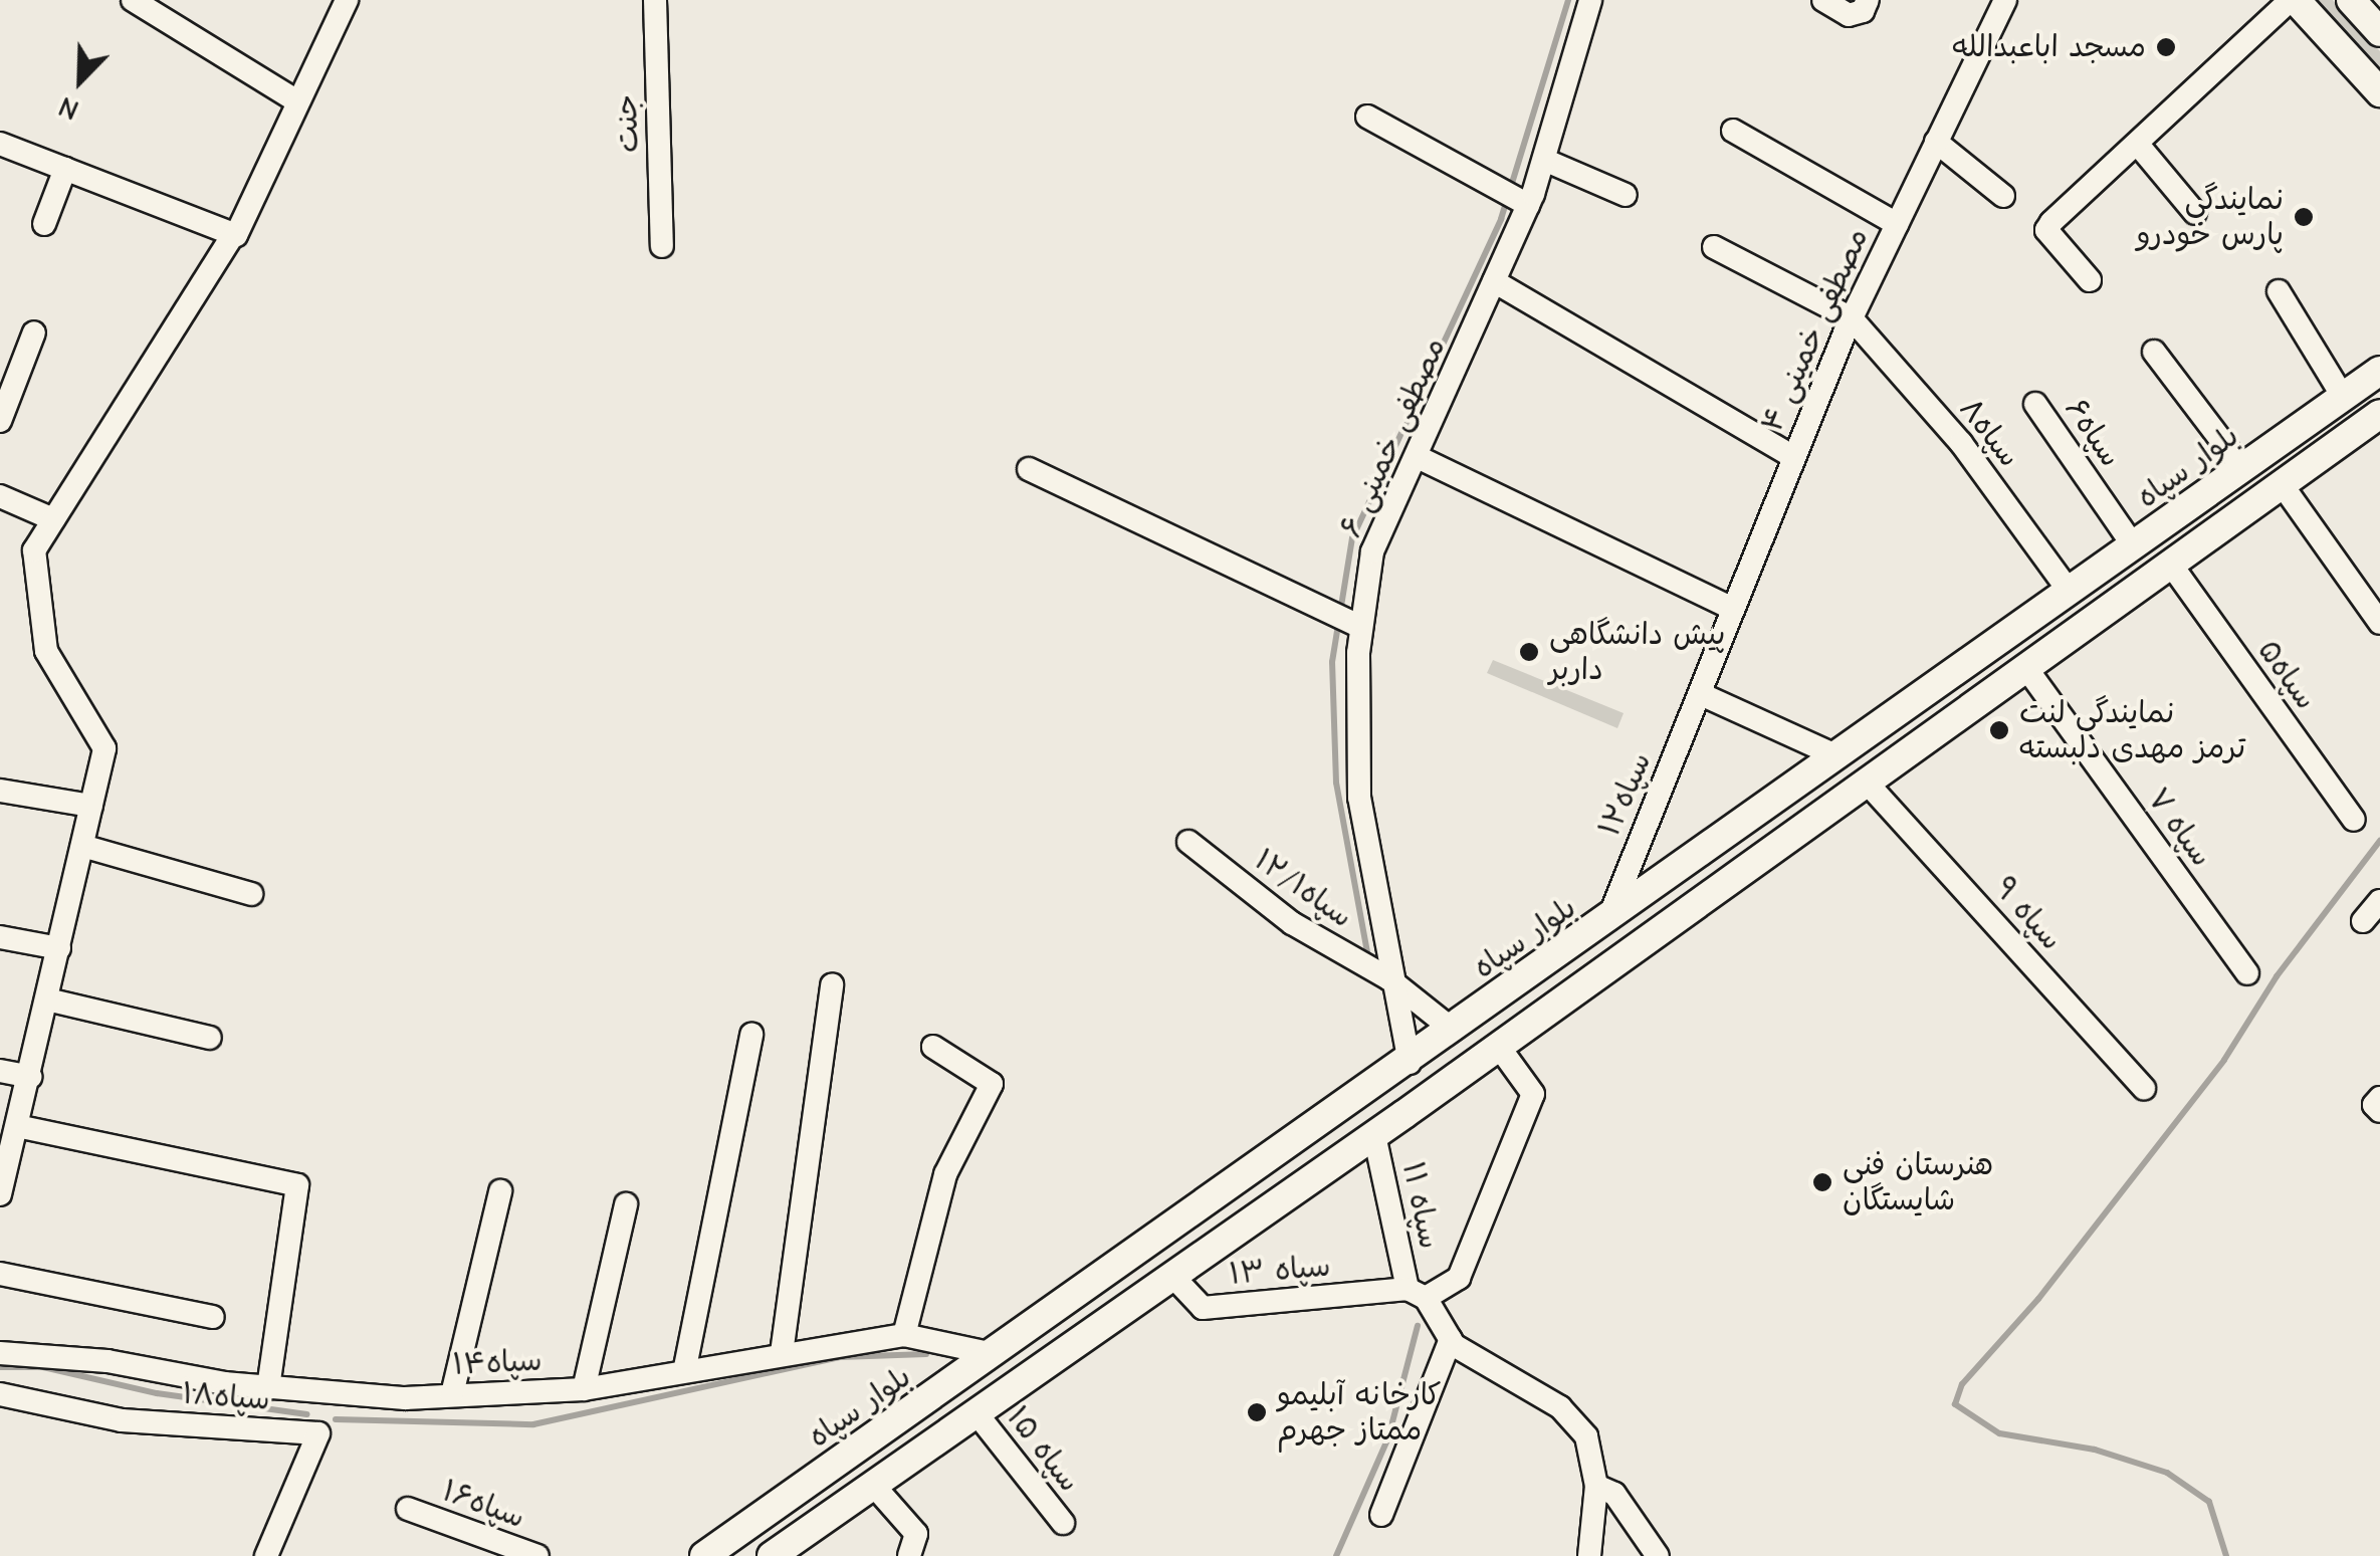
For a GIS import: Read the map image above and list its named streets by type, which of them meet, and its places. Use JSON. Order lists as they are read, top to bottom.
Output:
{
  "streets": {
    "main road": ["بلوار سپاه"],
    "street": [
      "جنت",
      "مصطفی خمینی ۴",
      "سپاه۸",
      "سپاه۶",
      "مصطفی خمینی ۶",
      "سپاه۵",
      "سپاه۱۲",
      "سپاه ۷",
      "سپاه۱۲/۱",
      "سپاه ۹",
      "سپاه ۱۱",
      "سپاه ۱۳",
      "سپاه۱۴",
      "سپاه۱۸",
      "سپاه ۱۵",
      "سپاه۱۶"
    ]
  },
  "crossings": [
    ["مصطفی خمینی ۴", "سپاه۸"],
    ["مصطفی خمینی ۴", "سپاه۱۲"],
    ["سپاه۸", "بلوار سپاه"],
    ["سپاه۶", "بلوار سپاه"],
    ["مصطفی خمینی ۶", "سپاه۱۲/۱"],
    ["بلوار سپاه", "سپاه۱۲"],
    ["بلوار سپاه", "سپاه۱۲/۱"],
    ["بلوار سپاه", "سپاه۱۴"],
    ["سپاه ۱۱", "سپاه ۱۳"]
  ],
  "places": [
    "مسجد اباعبدالله",
    "نمایندگی پارس خودرو",
    "پیش دانشگاهی داربر",
    "نمایندگی لنت ترمز مهدی دلبسته",
    "هنرستان فنی شایستگان",
    "کارخانه آبلیمو ممتاز جهرم"
  ],
  "north": "bottom left"
}
